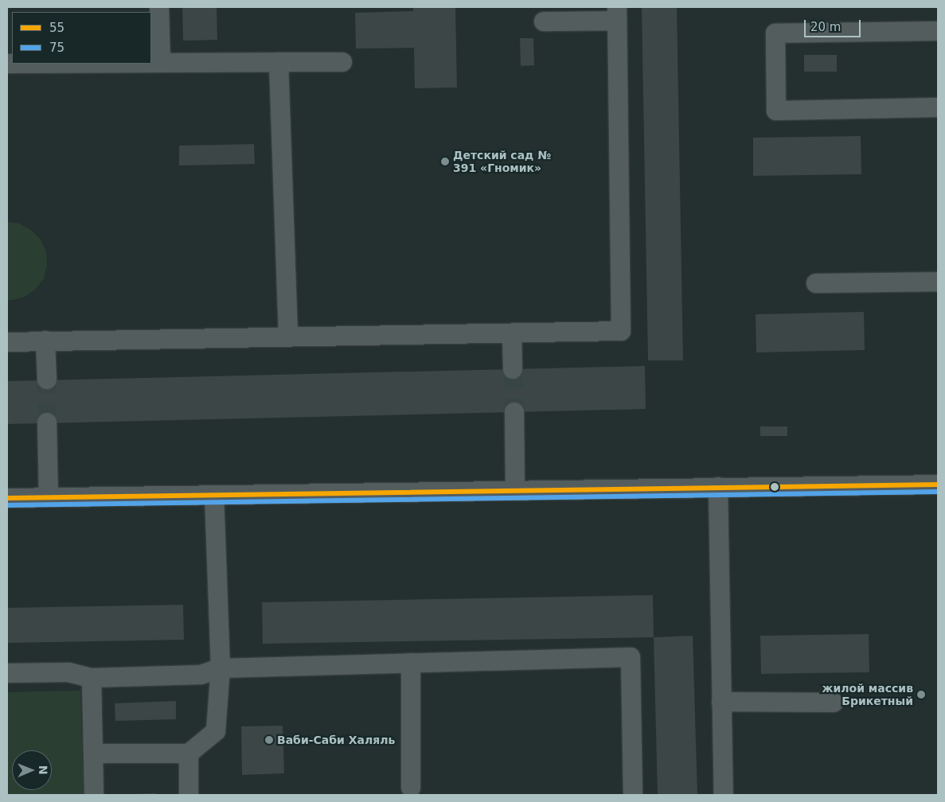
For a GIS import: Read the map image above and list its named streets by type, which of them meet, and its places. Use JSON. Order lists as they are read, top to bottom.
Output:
{
  "places": ["Детский сад № 391 «Гномик»", "жилой массив Брикетный", "Ваби-Саби Халяль"],
  "lines": ["transit line 55", "transit line 75"],
  "legend": ["55", "75"],
  "scale_bar": "20 m",
  "north": "right"
}
